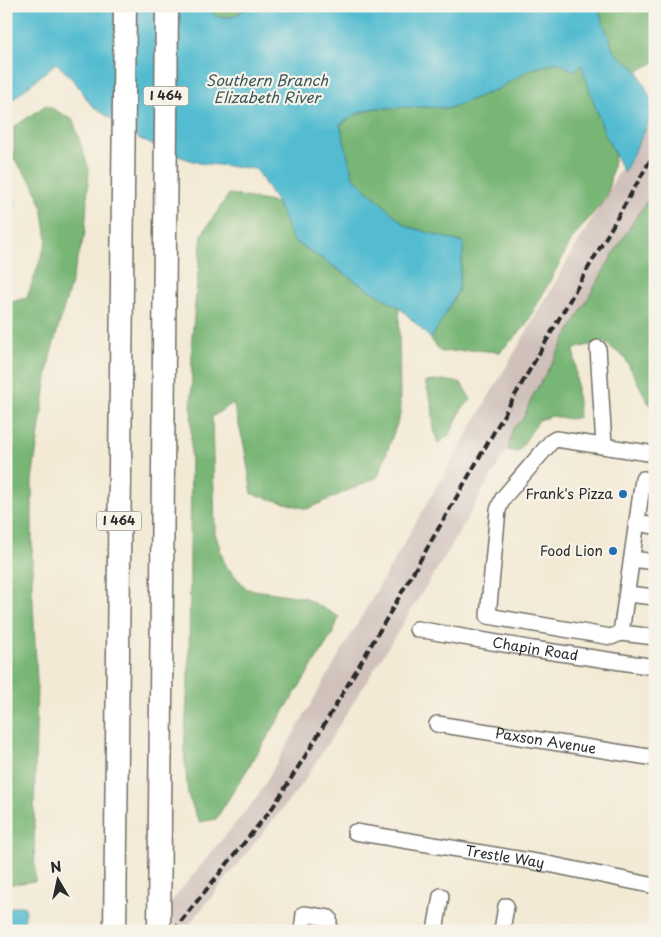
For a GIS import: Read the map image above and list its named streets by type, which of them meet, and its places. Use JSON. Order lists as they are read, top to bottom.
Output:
{
  "streets": {
    "highway": ["I 464"],
    "street": ["Chapin Road", "Paxson Avenue", "Trestle Way"]
  },
  "water": ["Southern Branch Elizabeth River"],
  "places": ["Frank's Pizza", "Food Lion"],
  "north": "top"
}
